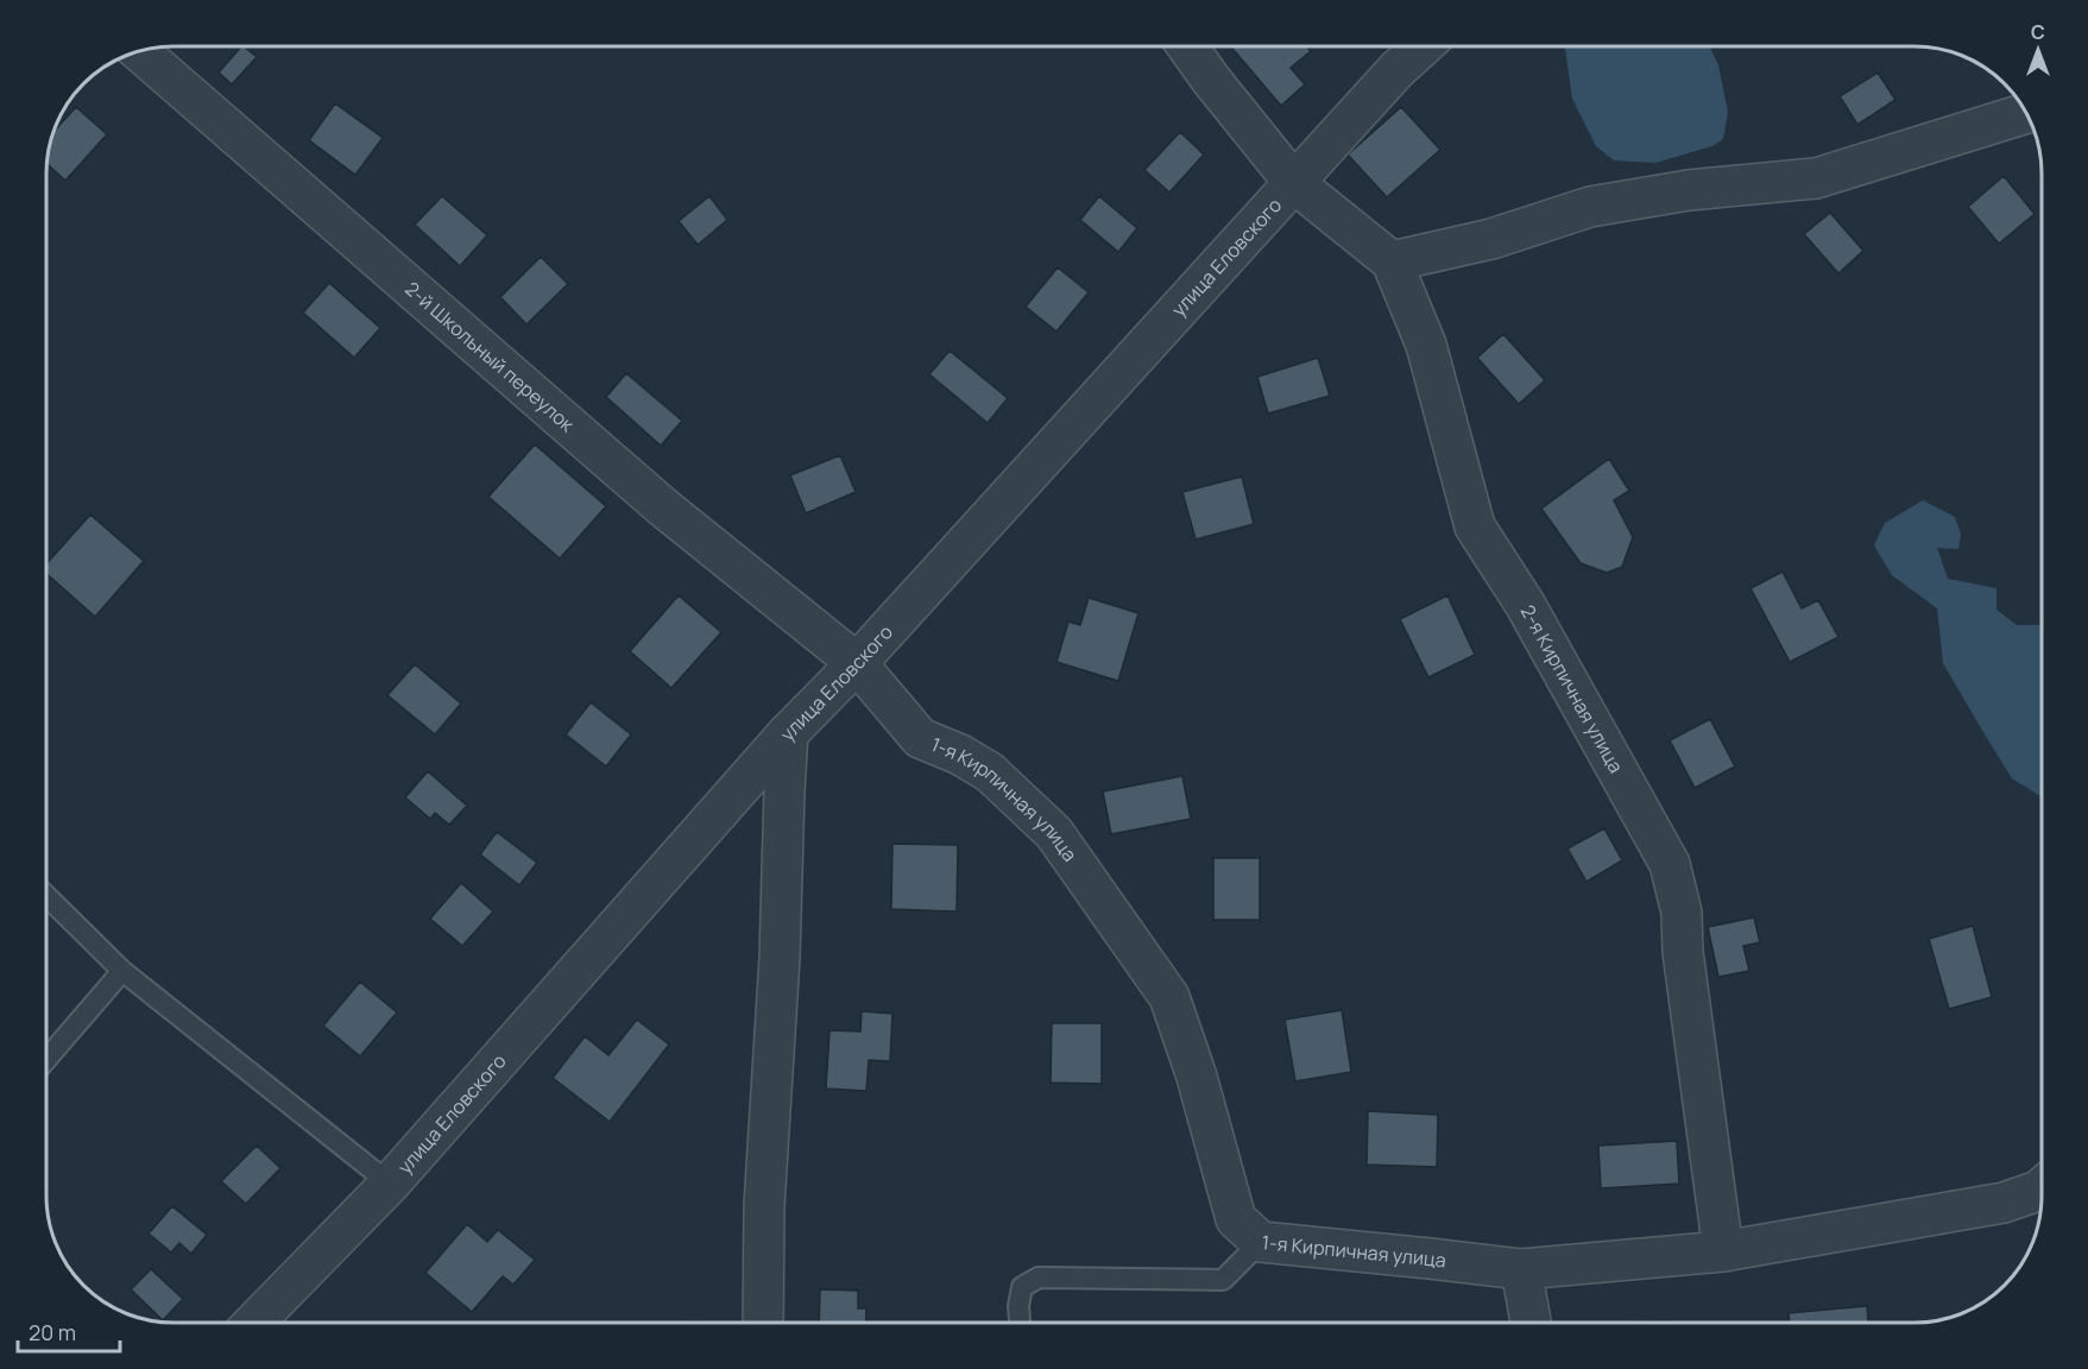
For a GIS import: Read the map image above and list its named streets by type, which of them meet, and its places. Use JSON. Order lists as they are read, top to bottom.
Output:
{
  "streets": {
    "street": [
      "улица Еловского",
      "2-й Школьный переулок",
      "2-я Кирпичная улица",
      "1-я Кирпичная улица"
    ]
  },
  "crossings": [
    ["улица Еловского", "2-й Школьный переулок"],
    ["улица Еловского", "2-я Кирпичная улица"],
    ["улица Еловского", "1-я Кирпичная улица"],
    ["2-й Школьный переулок", "1-я Кирпичная улица"],
    ["2-я Кирпичная улица", "1-я Кирпичная улица"]
  ],
  "scale_bar": "20 m",
  "north": "top"
}
